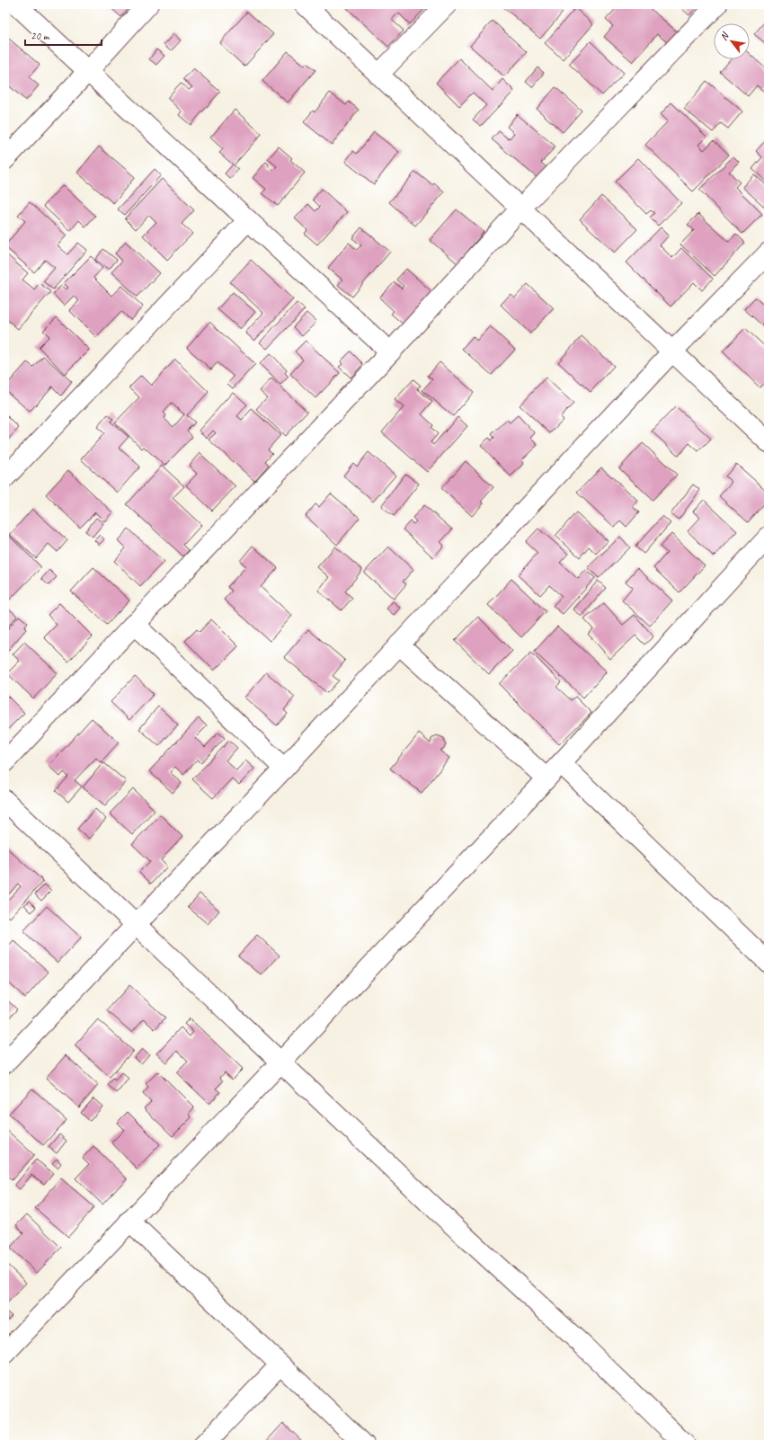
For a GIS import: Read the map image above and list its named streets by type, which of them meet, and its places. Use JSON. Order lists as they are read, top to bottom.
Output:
{
  "scale_bar": "20 m",
  "north": "top left"
}
